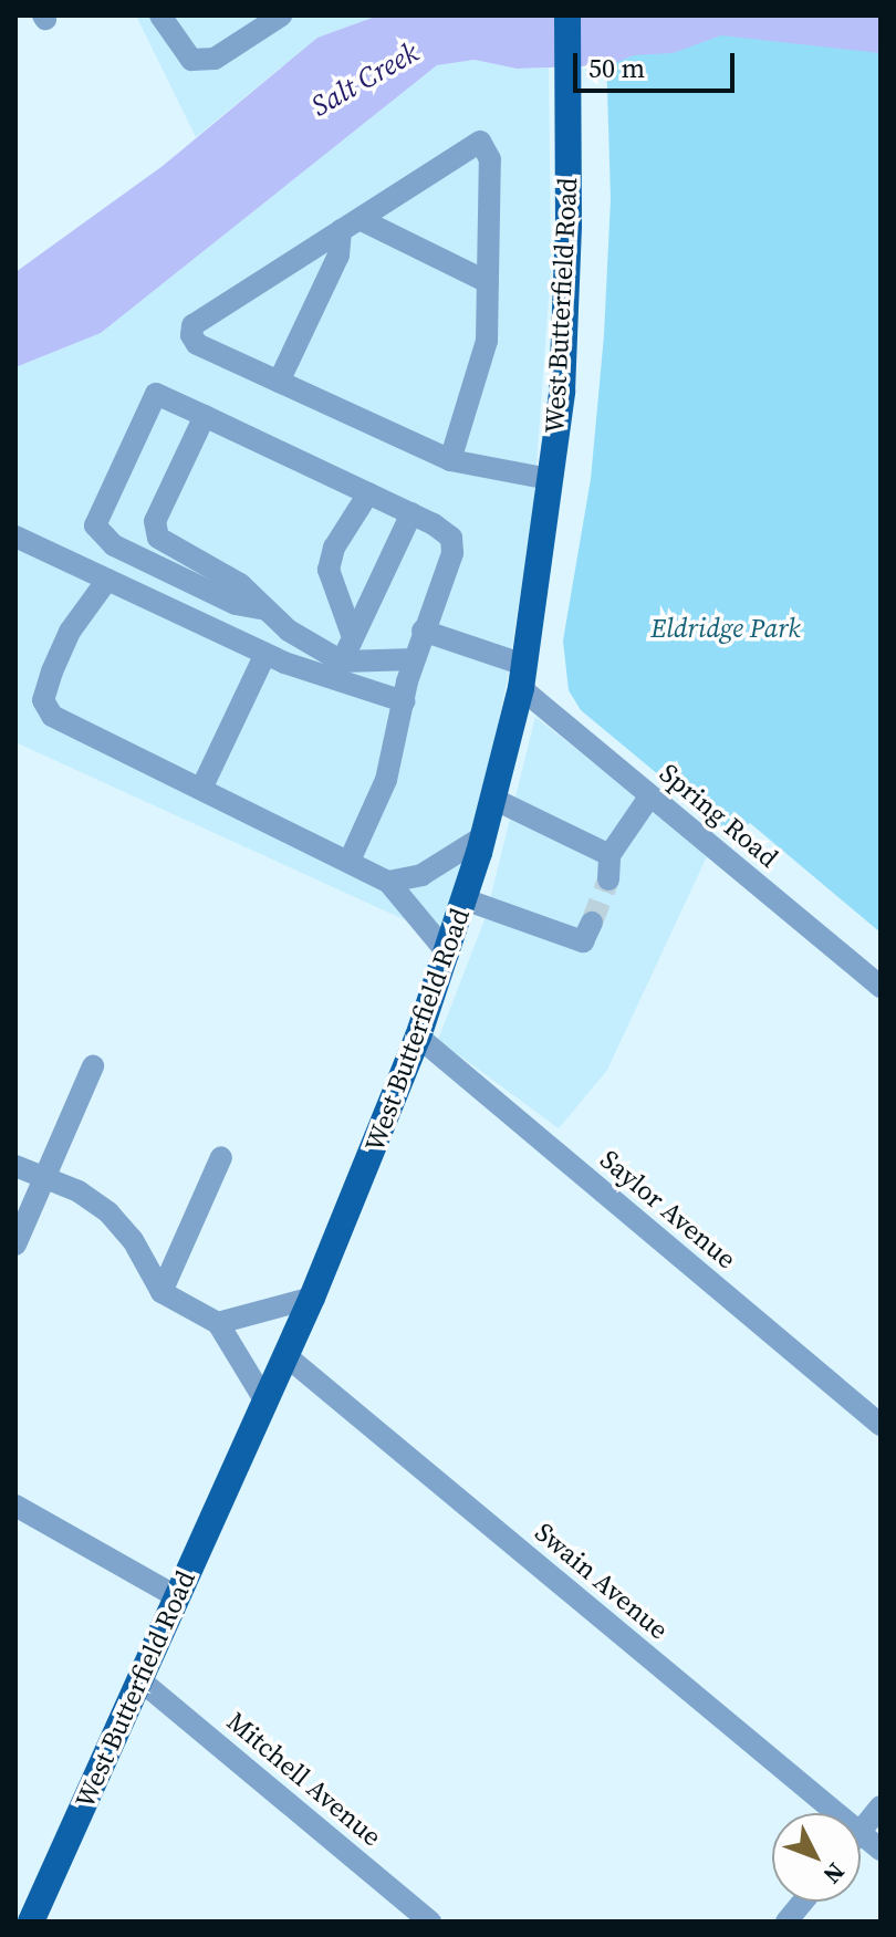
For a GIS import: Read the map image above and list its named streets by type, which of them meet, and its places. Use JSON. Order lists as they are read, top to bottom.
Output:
{
  "streets": {
    "main road": ["West Butterfield Road"],
    "street": [
      "Spring Road",
      "Saylor Avenue",
      "Swain Avenue",
      "Mitchell Avenue"
    ]
  },
  "crossings": [
    ["West Butterfield Road", "Spring Road"],
    ["West Butterfield Road", "Saylor Avenue"],
    ["West Butterfield Road", "Swain Avenue"],
    ["West Butterfield Road", "Mitchell Avenue"]
  ],
  "water": ["Salt Creek"],
  "parks": ["Eldridge Park"],
  "scale_bar": "50 m",
  "north": "bottom right"
}
